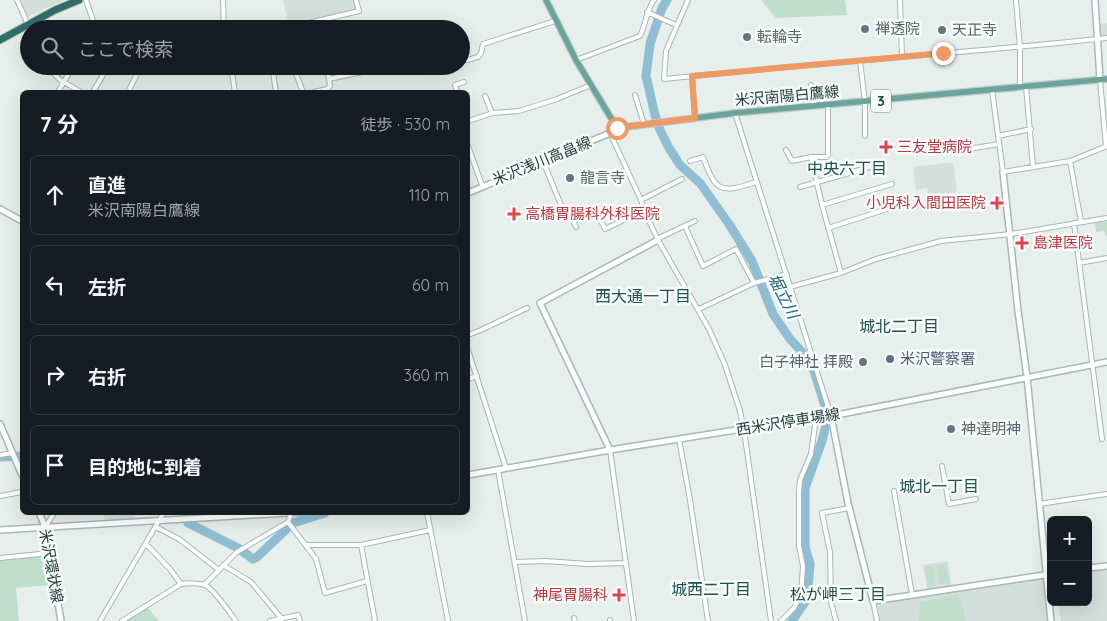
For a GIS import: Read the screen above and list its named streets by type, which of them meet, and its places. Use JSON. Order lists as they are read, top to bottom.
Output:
{
  "streets": {
    "main road": [
      "米沢南陽白鷹線",
      "3",
      "米沢浅川高畠線",
      "西米沢停車場線",
      "米沢環状線"
    ]
  },
  "crossings": [
    ["米沢南陽白鷹線", "米沢浅川高畠線"]
  ],
  "districts": [
    "中央六丁目",
    "西大通一丁目",
    "城北二丁目",
    "城北一丁目",
    "城西二丁目",
    "松が岬三丁目"
  ],
  "water": ["堀立川"],
  "places": {
    "other": [
      "禅透院",
      "天正寺",
      "転輪寺",
      "龍言寺",
      "米沢警察署",
      "白子神社 拝殿",
      "神達明神"
    ],
    "health": [
      "三友堂病院",
      "小児科入間田医院",
      "高橋胃腸科外科医院",
      "島津医院",
      "神尾胃腸科"
    ]
  },
  "page": {
    "search": "ここで検索",
    "heading": ["7 分", "徒歩 · 530 m"],
    "list": [
      ["直進", "米沢南陽白鷹線", "110 m"],
      ["左折", "60 m"],
      ["右折", "360 m"],
      "目的地に到着"
    ],
    "map_buttons": ["+", "−"]
  }
}
